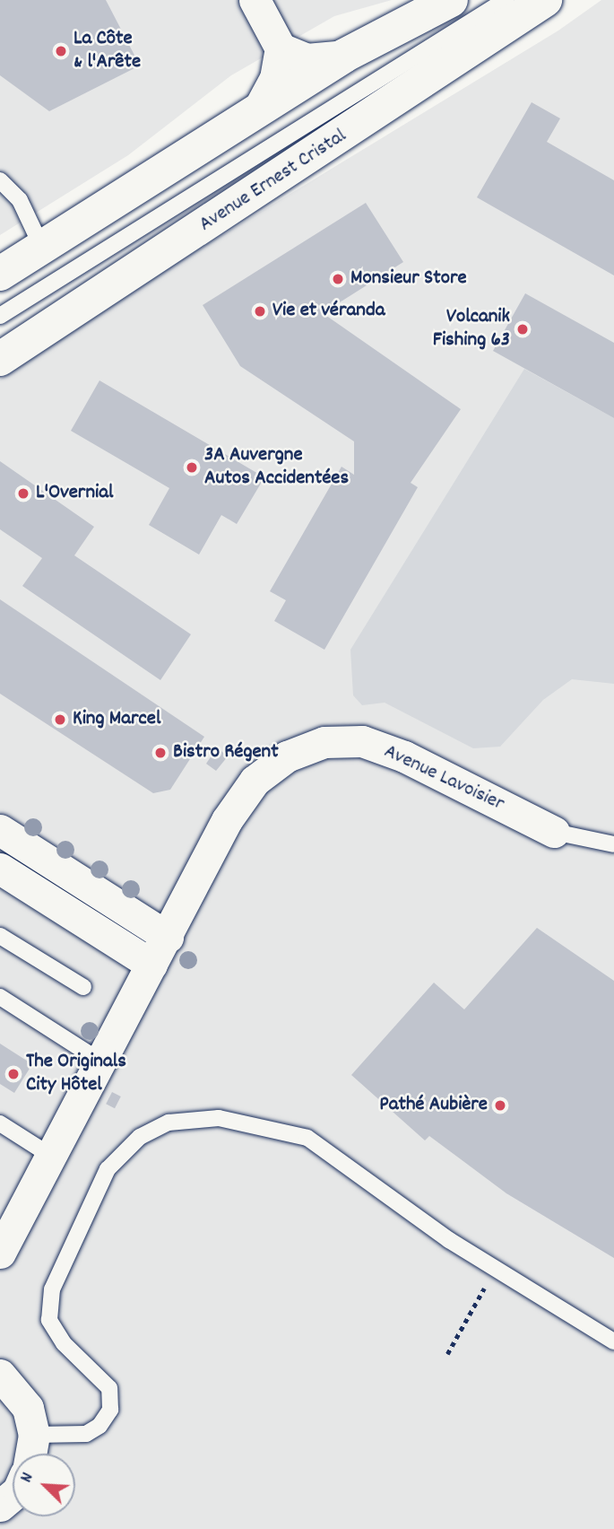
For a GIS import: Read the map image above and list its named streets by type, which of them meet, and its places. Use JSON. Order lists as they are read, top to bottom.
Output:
{
  "streets": {
    "main road": ["Avenue Ernest Cristal"],
    "street": ["Avenue Lavoisier"]
  },
  "places": [
    "La Côte & l'Arête",
    "Monsieur Store",
    "Vie et véranda",
    "Volcanik Fishing 63",
    "3A Auvergne Autos Accidentées",
    "L'Overnial",
    "King Marcel",
    "Bistro Régent",
    "The Originals City Hôtel",
    "Pathé Aubière"
  ],
  "north": "top left"
}
